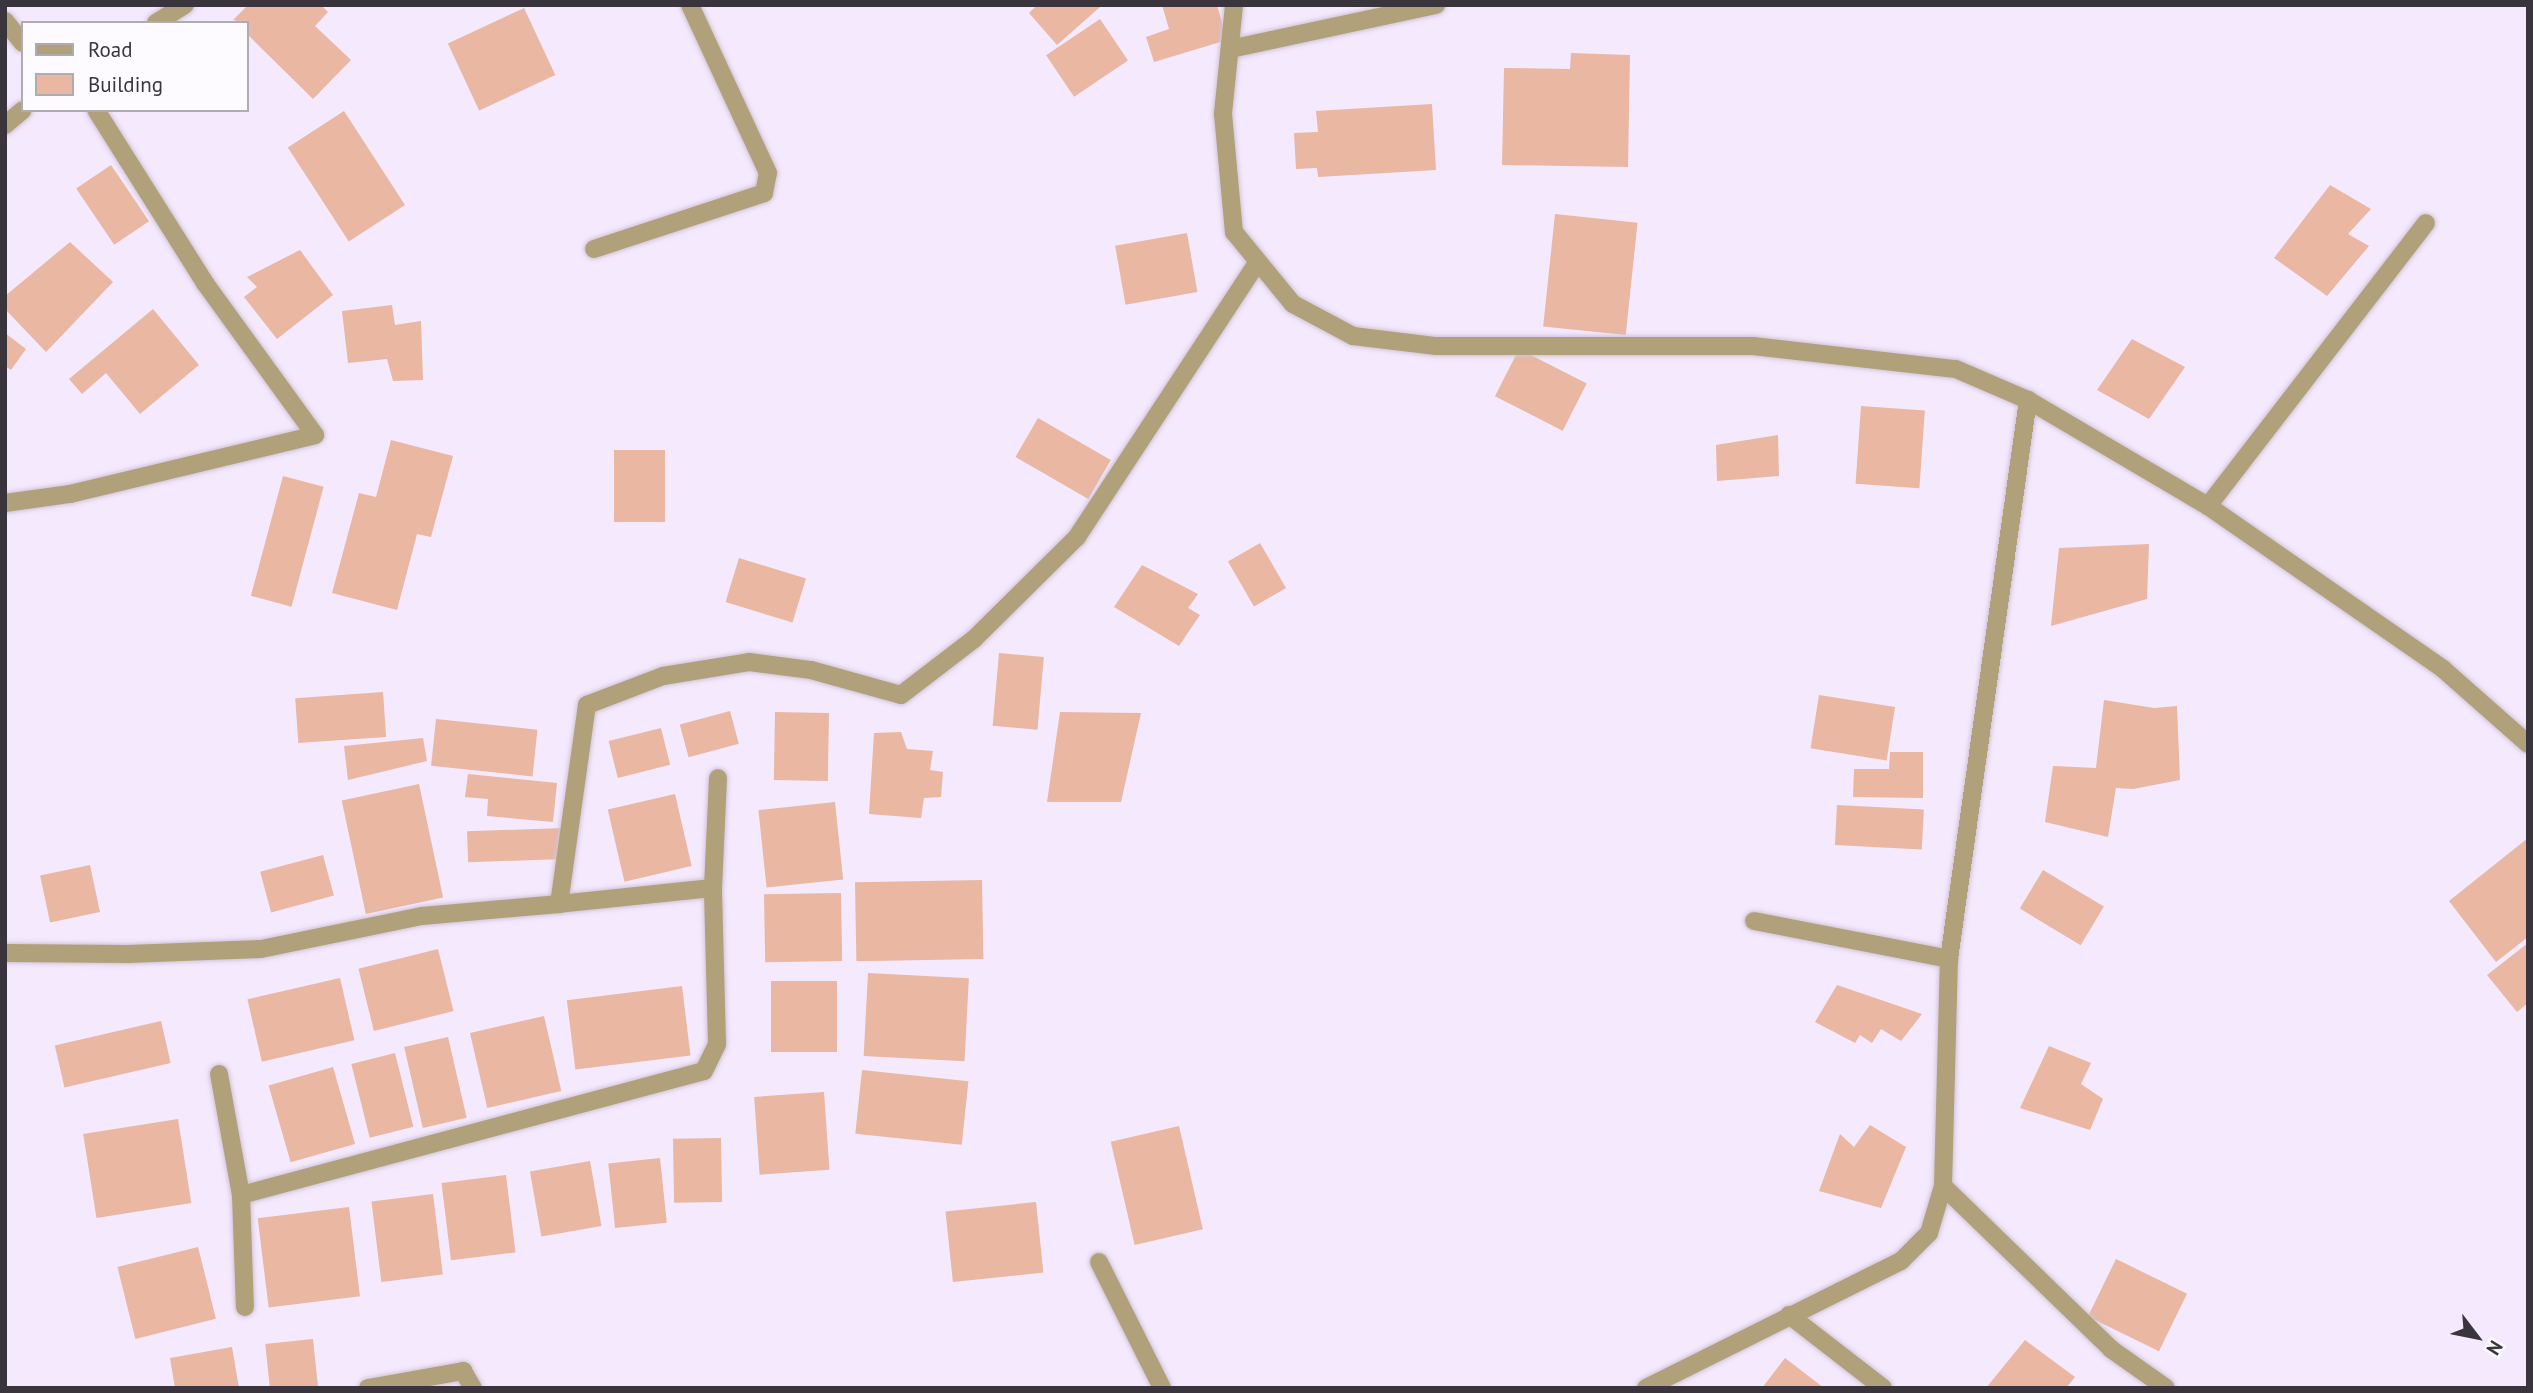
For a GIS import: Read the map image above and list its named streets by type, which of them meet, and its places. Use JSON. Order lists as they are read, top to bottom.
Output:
{
  "legend": ["Road", "Building"],
  "north": "bottom right"
}
